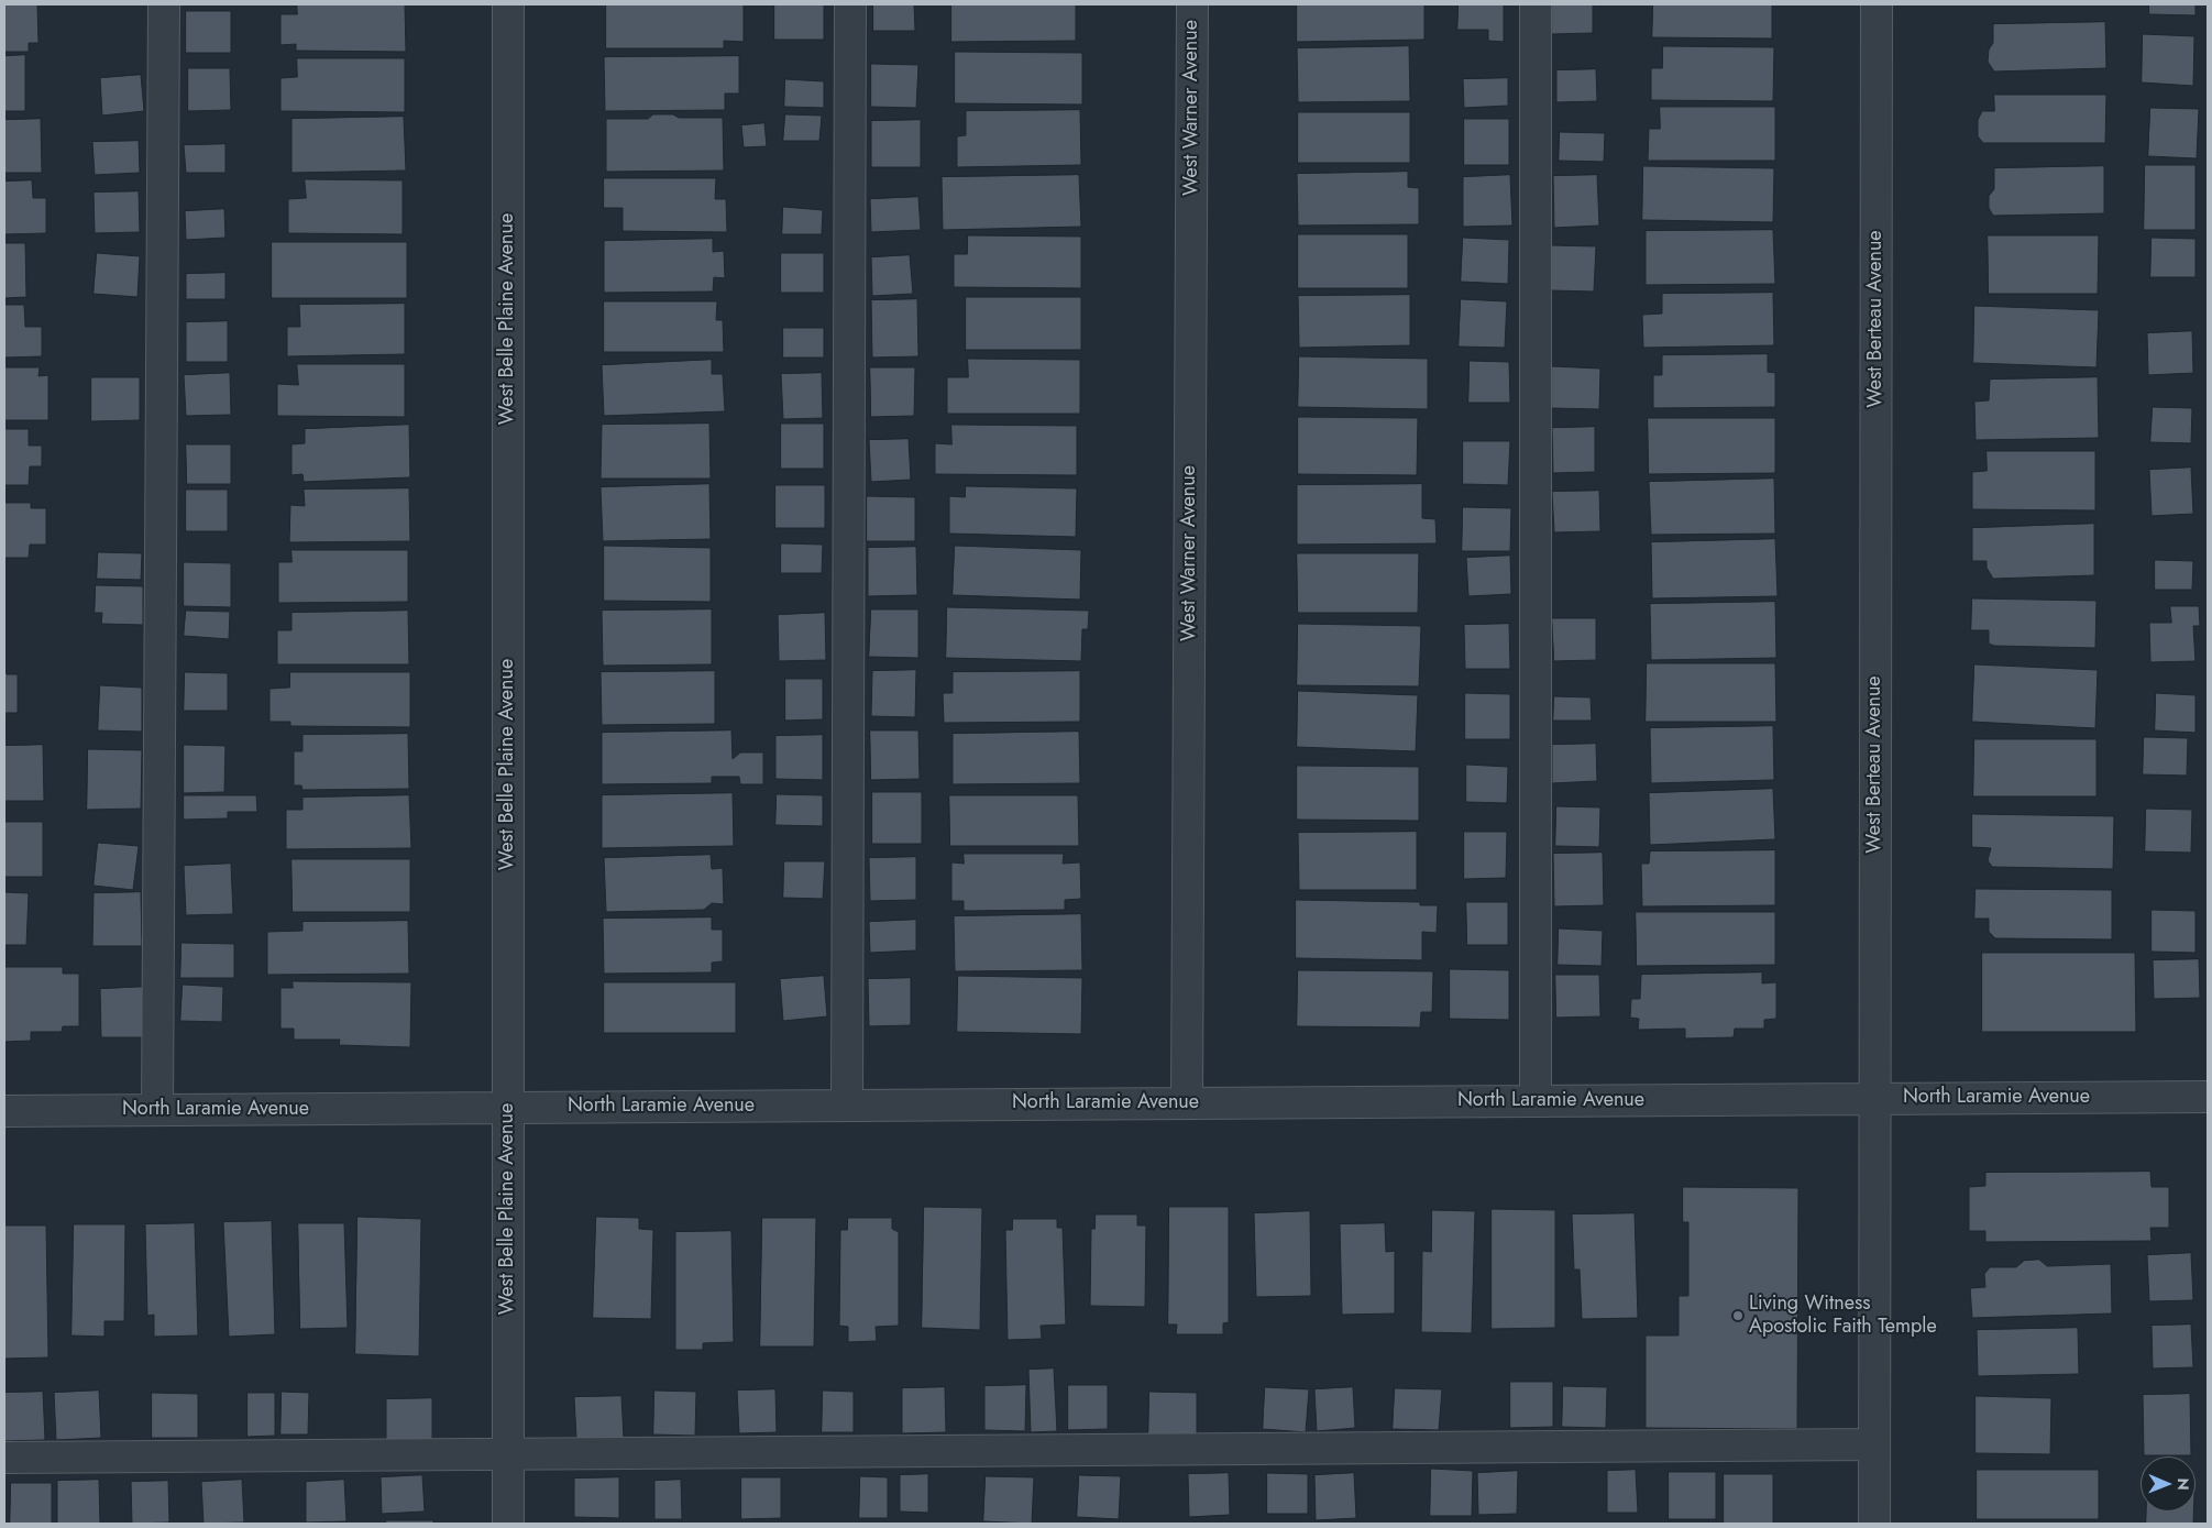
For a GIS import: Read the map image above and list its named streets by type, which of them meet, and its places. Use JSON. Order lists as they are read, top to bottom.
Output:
{
  "streets": {
    "street": [
      "West Warner Avenue",
      "West Belle Plaine Avenue",
      "West Berteau Avenue",
      "North Laramie Avenue"
    ]
  },
  "crossings": [
    ["West Warner Avenue", "North Laramie Avenue"],
    ["West Belle Plaine Avenue", "North Laramie Avenue"],
    ["West Berteau Avenue", "North Laramie Avenue"]
  ],
  "places": ["Living Witness Apostolic Faith Temple"],
  "north": "right"
}
